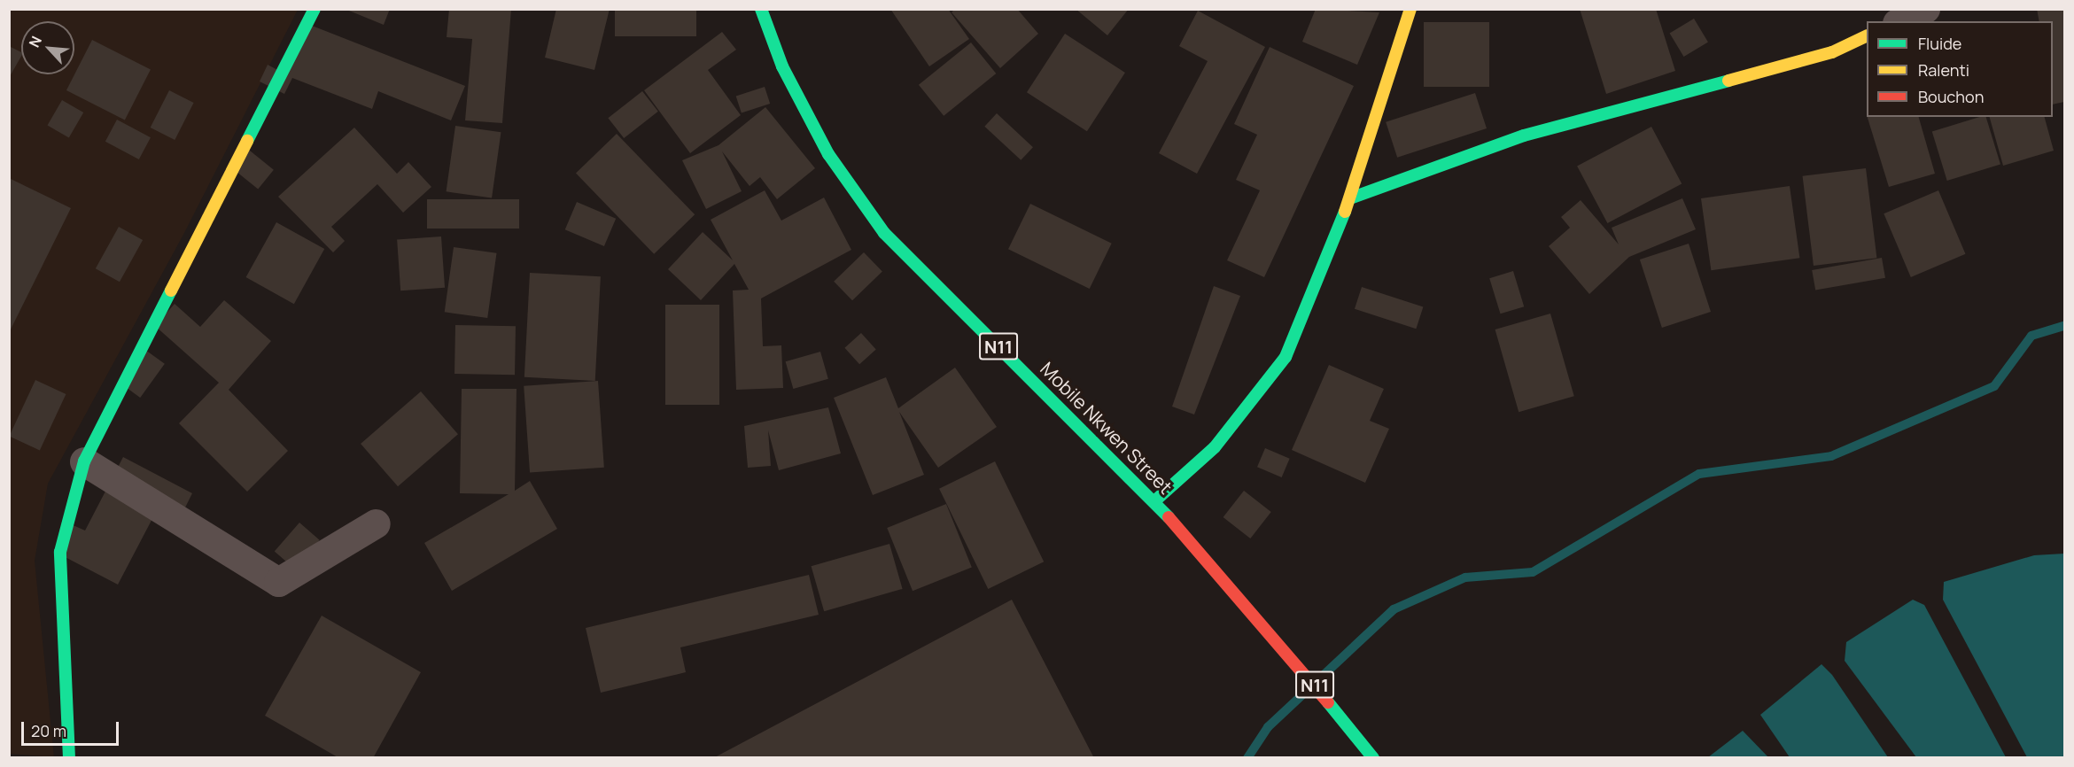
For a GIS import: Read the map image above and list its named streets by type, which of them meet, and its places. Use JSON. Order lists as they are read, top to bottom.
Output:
{
  "streets": {
    "main road": ["N11", "Mobile Nkwen Street"]
  },
  "legend": ["Fluide", "Ralenti", "Bouchon"],
  "scale_bar": "20 m",
  "north": "top left"
}
